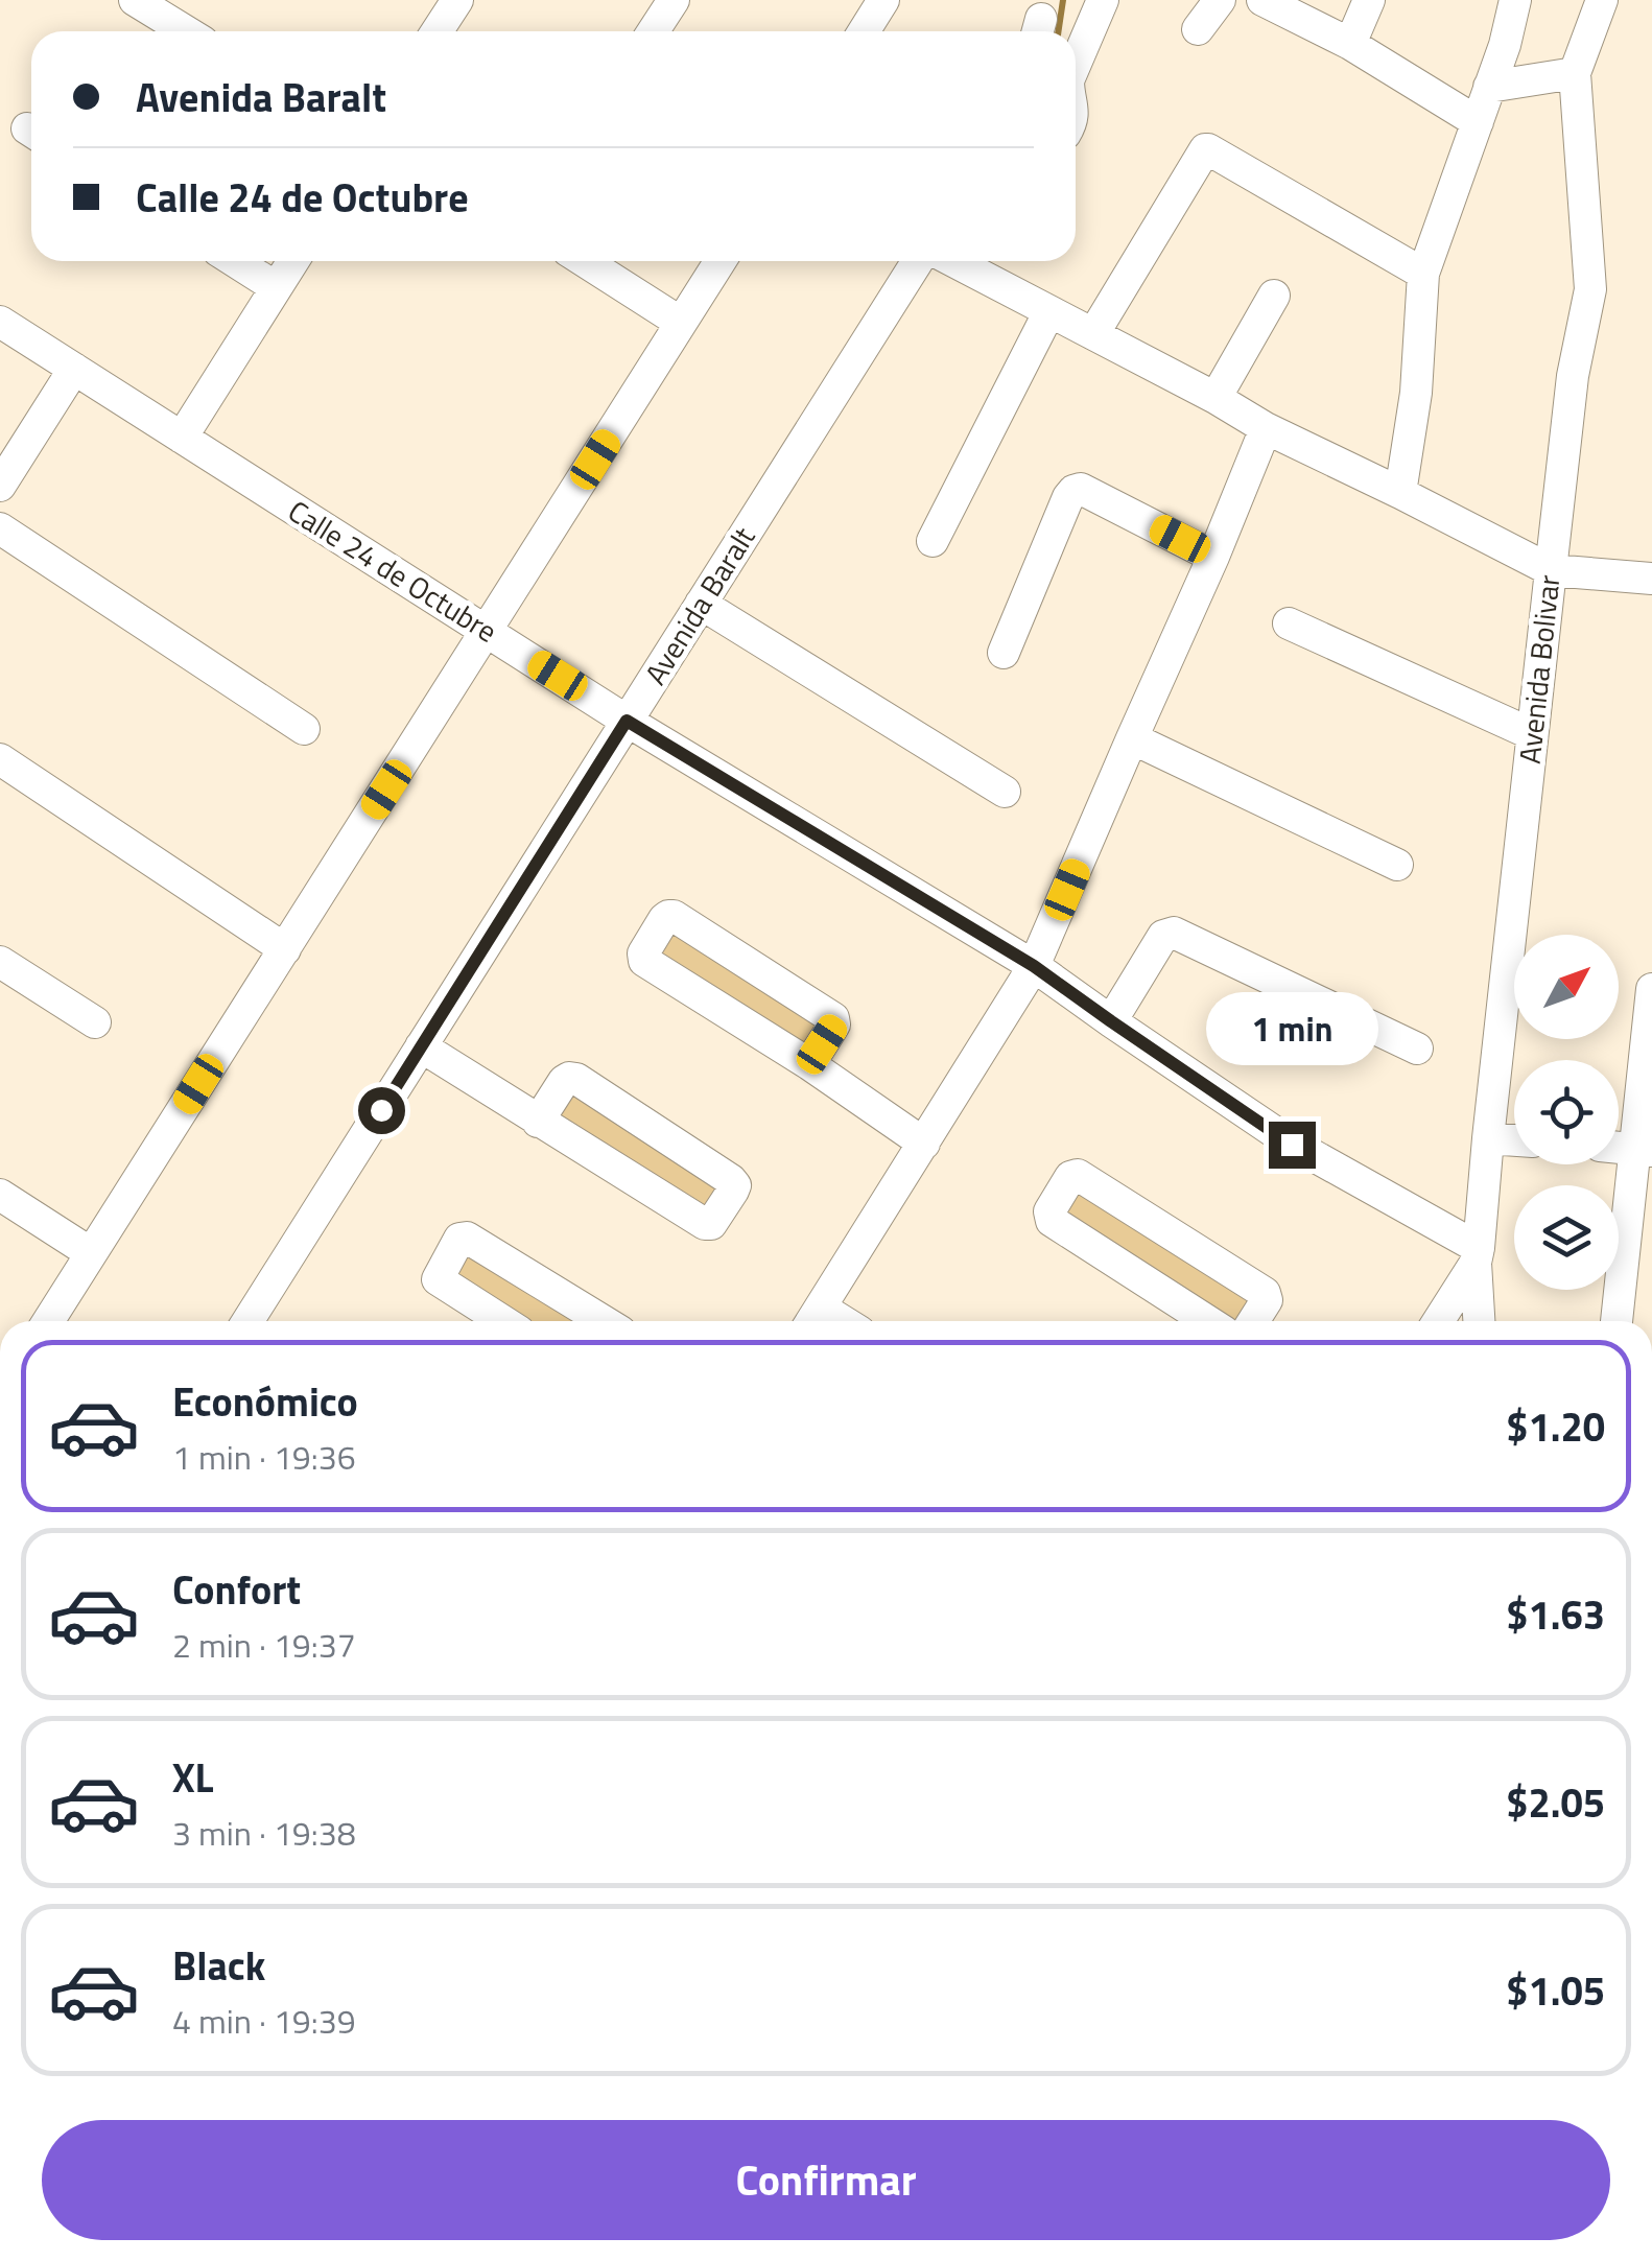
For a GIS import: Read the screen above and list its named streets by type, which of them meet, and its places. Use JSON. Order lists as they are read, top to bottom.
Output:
{
  "streets": {
    "street": ["Calle 24 de Octubre", "Avenida Baralt", "Avenida Bolivar"]
  },
  "crossings": [
    ["Calle 24 de Octubre", "Avenida Baralt"],
    ["Calle 24 de Octubre", "Avenida Bolivar"]
  ],
  "north": "top right",
  "page": {
    "banner": ["Avenida Baralt", "Calle 24 de Octubre"],
    "bubble": "1 min",
    "list": [
      {
        "name": "Económico",
        "note": "1 min · 19:36",
        "value": "$1.20"
      },
      {
        "name": "Confort",
        "note": "2 min · 19:37",
        "value": "$1.63"
      },
      {
        "name": "XL",
        "note": "3 min · 19:38",
        "value": "$2.05"
      },
      {
        "name": "Black",
        "note": "4 min · 19:39",
        "value": "$1.05"
      }
    ],
    "buttons": "Confirmar"
  }
}
